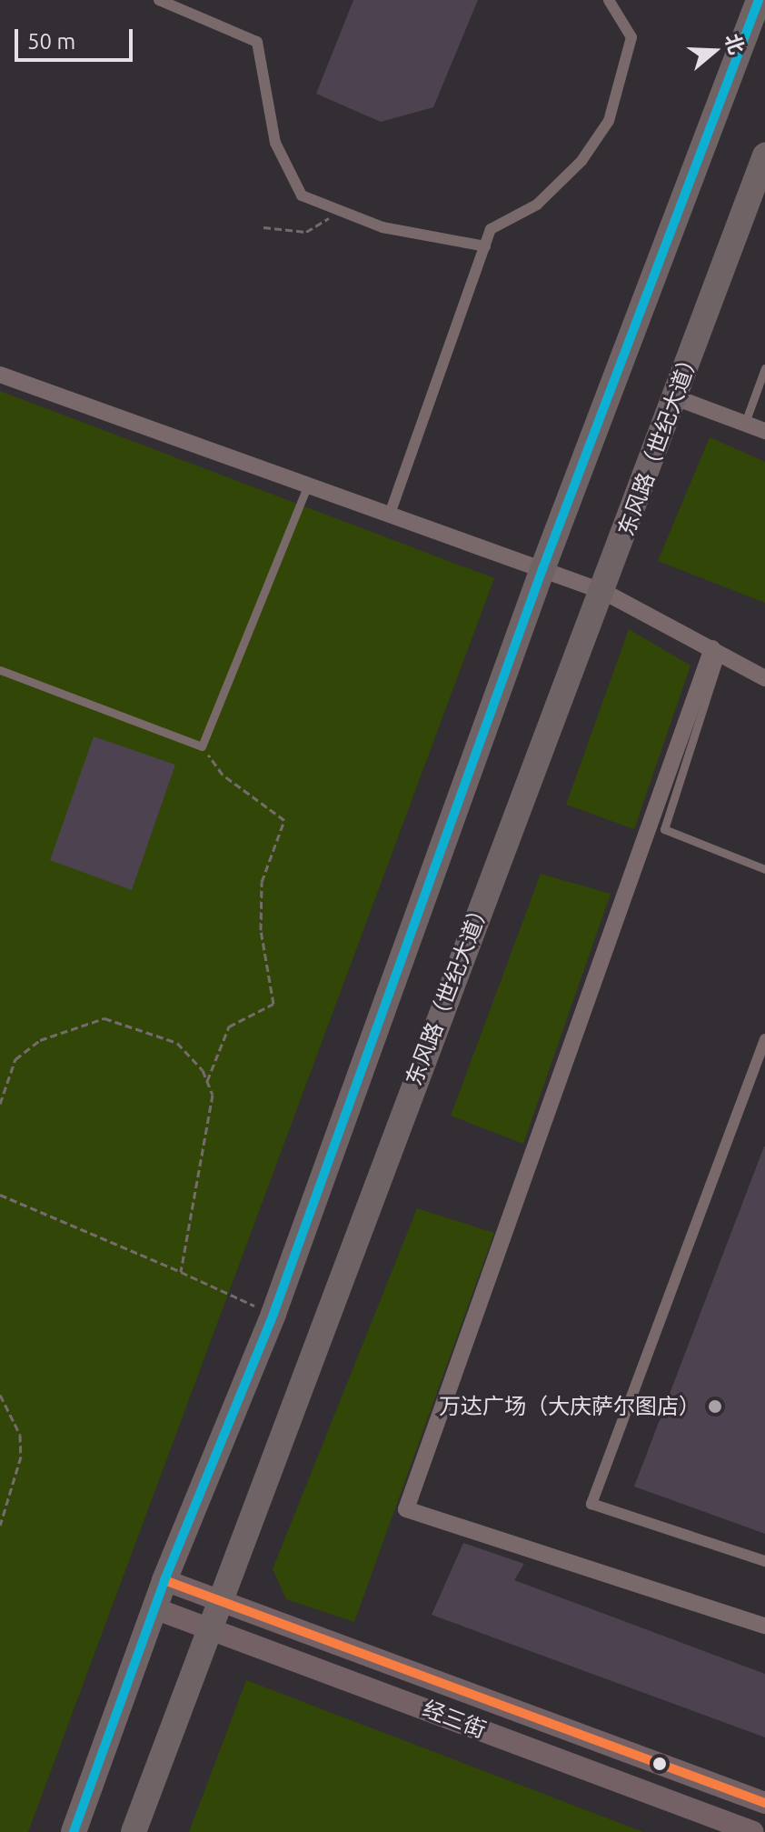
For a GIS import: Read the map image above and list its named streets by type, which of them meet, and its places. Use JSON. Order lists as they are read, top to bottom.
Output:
{
  "streets": {
    "highway": ["东风路（世纪大道）"],
    "main road": ["经三街"]
  },
  "crossings": [
    ["东风路（世纪大道）", "经三街"]
  ],
  "places": ["万达广场（大庆萨尔图店）"],
  "scale_bar": "50 m",
  "north": "right"
}
